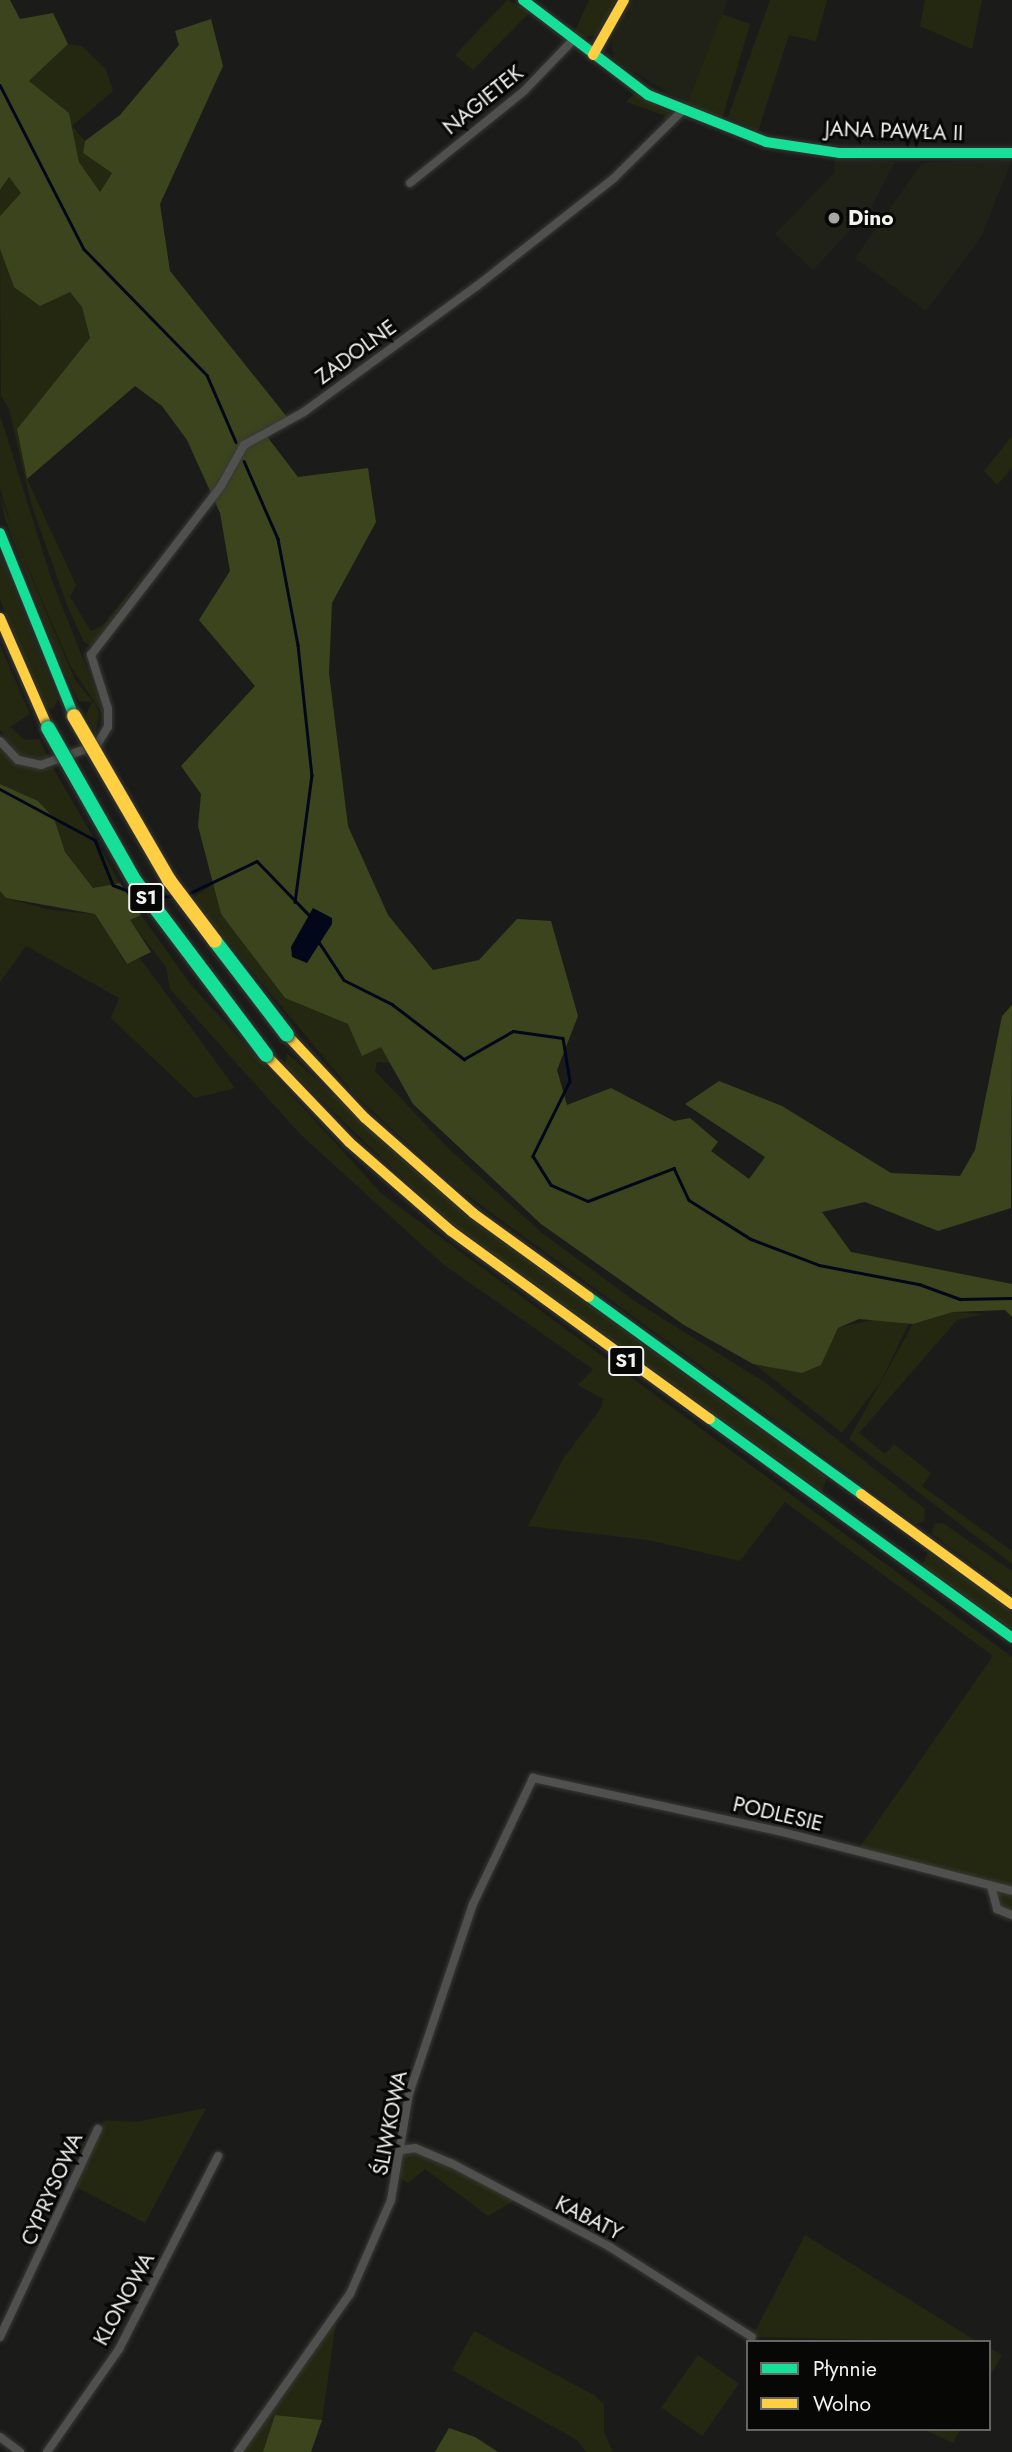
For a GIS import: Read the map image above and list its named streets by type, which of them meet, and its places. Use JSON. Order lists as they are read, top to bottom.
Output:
{
  "streets": {
    "main road": ["JANA PAWŁA II", "S1"],
    "street": [
      "NAGIETEK",
      "ZADOLNE",
      "PODLESIE",
      "ŚLIWKOWA",
      "CYPRYSOWA",
      "KABATY",
      "KLONOWA"
    ]
  },
  "crossings": [
    ["NAGIETEK", "JANA PAWŁA II"],
    ["JANA PAWŁA II", "ZADOLNE"],
    ["PODLESIE", "ŚLIWKOWA"],
    ["ŚLIWKOWA", "KABATY"]
  ],
  "places": ["Dino"],
  "legend": ["Płynnie", "Wolno"]
}
